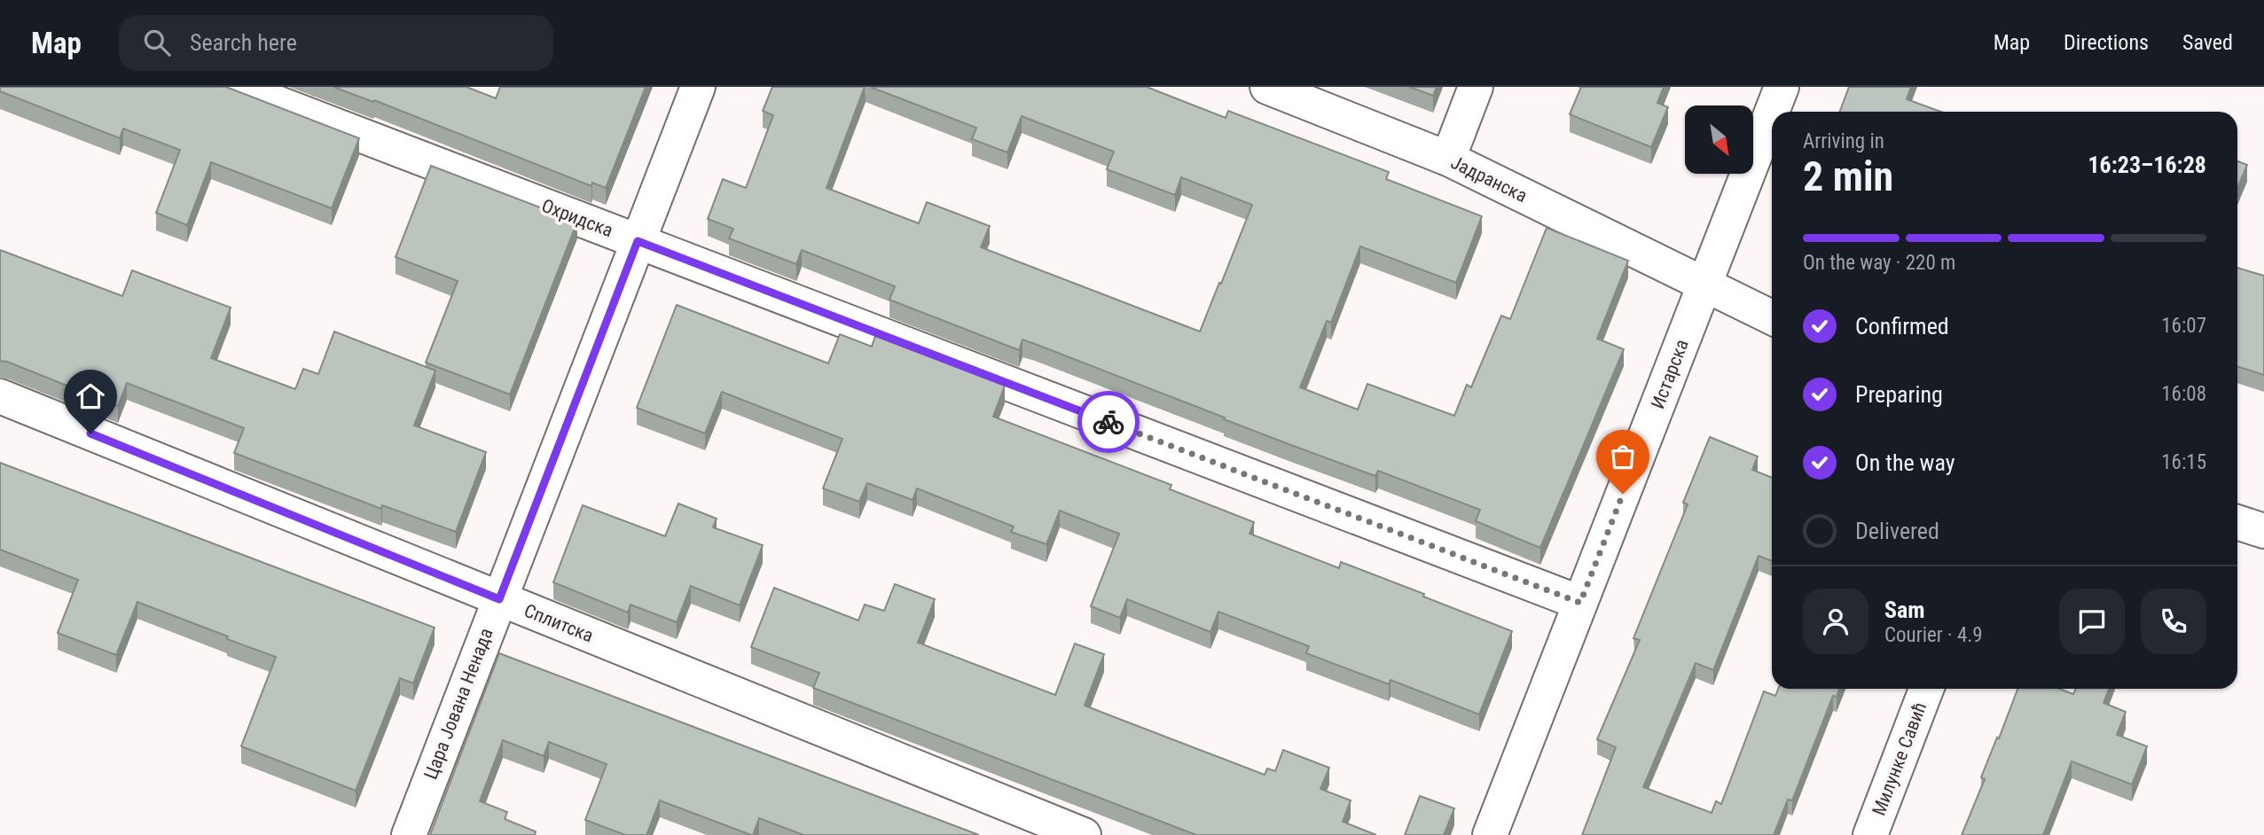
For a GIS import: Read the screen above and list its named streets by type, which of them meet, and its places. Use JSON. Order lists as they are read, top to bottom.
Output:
{
  "streets": {
    "street": [
      "Јадранска",
      "Охридска",
      "Истарска",
      "Сплитска",
      "Цара Јована Ненада",
      "Милунке Савић"
    ]
  },
  "crossings": [
    ["Јадранска", "Истарска"],
    ["Охридска", "Истарска"],
    ["Охридска", "Цара Јована Ненада"],
    ["Сплитска", "Цара Јована Ненада"]
  ],
  "north": "bottom right",
  "page": {
    "header": "Map",
    "search": "Search here",
    "nav": ["Map", "Directions", "Saved"],
    "heading": ["2 min", "Arriving in", "16:23–16:28"],
    "panel": ["Sam", "Courier · 4.9"],
    "bar": "On the way · 220 m",
    "list": [
      ["Confirmed", "16:07"],
      ["Preparing", "16:08"],
      ["On the way", "16:15"],
      "Delivered"
    ]
  }
}
